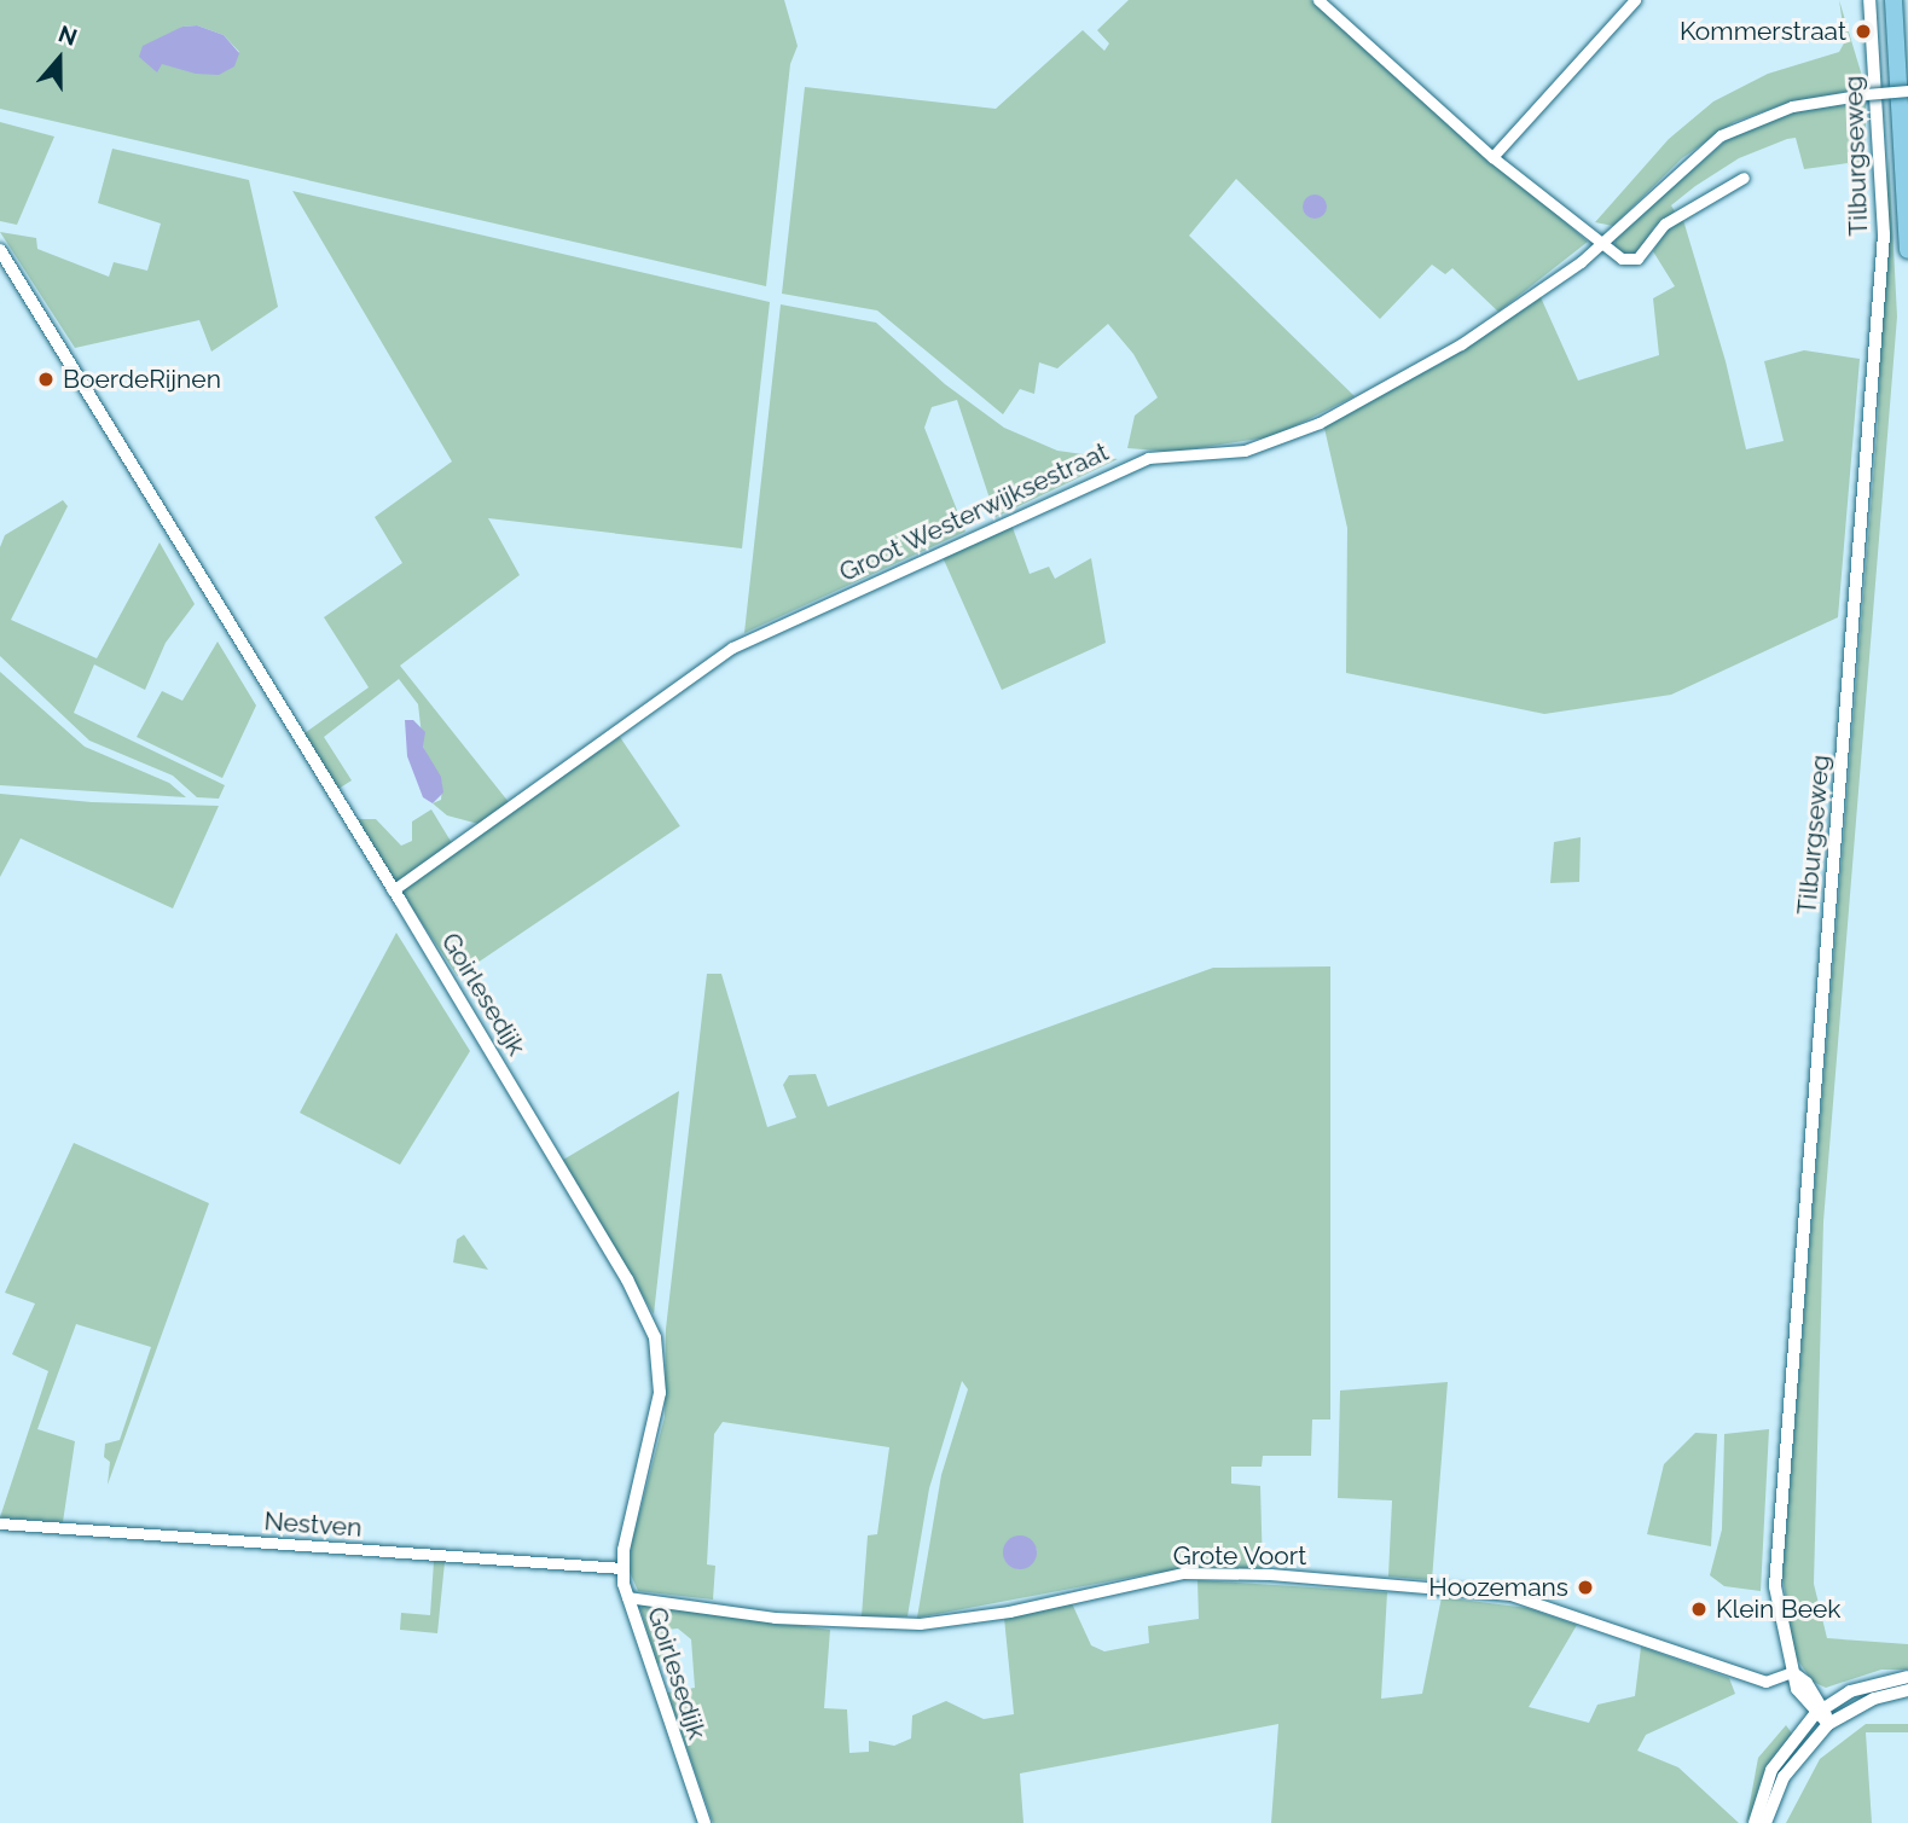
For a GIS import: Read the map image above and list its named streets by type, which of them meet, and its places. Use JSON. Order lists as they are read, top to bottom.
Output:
{
  "streets": {
    "street": [
      "Tilburgseweg",
      "Groot Westerwijksestraat",
      "Goirlesedijk",
      "Nestven",
      "Grote Voort"
    ]
  },
  "crossings": [
    ["Tilburgseweg", "Grote Voort"],
    ["Groot Westerwijksestraat", "Goirlesedijk"],
    ["Goirlesedijk", "Nestven"],
    ["Goirlesedijk", "Grote Voort"]
  ],
  "places": [
    "Kommerstraat",
    "BoerdeRijnen",
    "Hoozemans",
    "Klein Beek"
  ],
  "north": "top"
}
